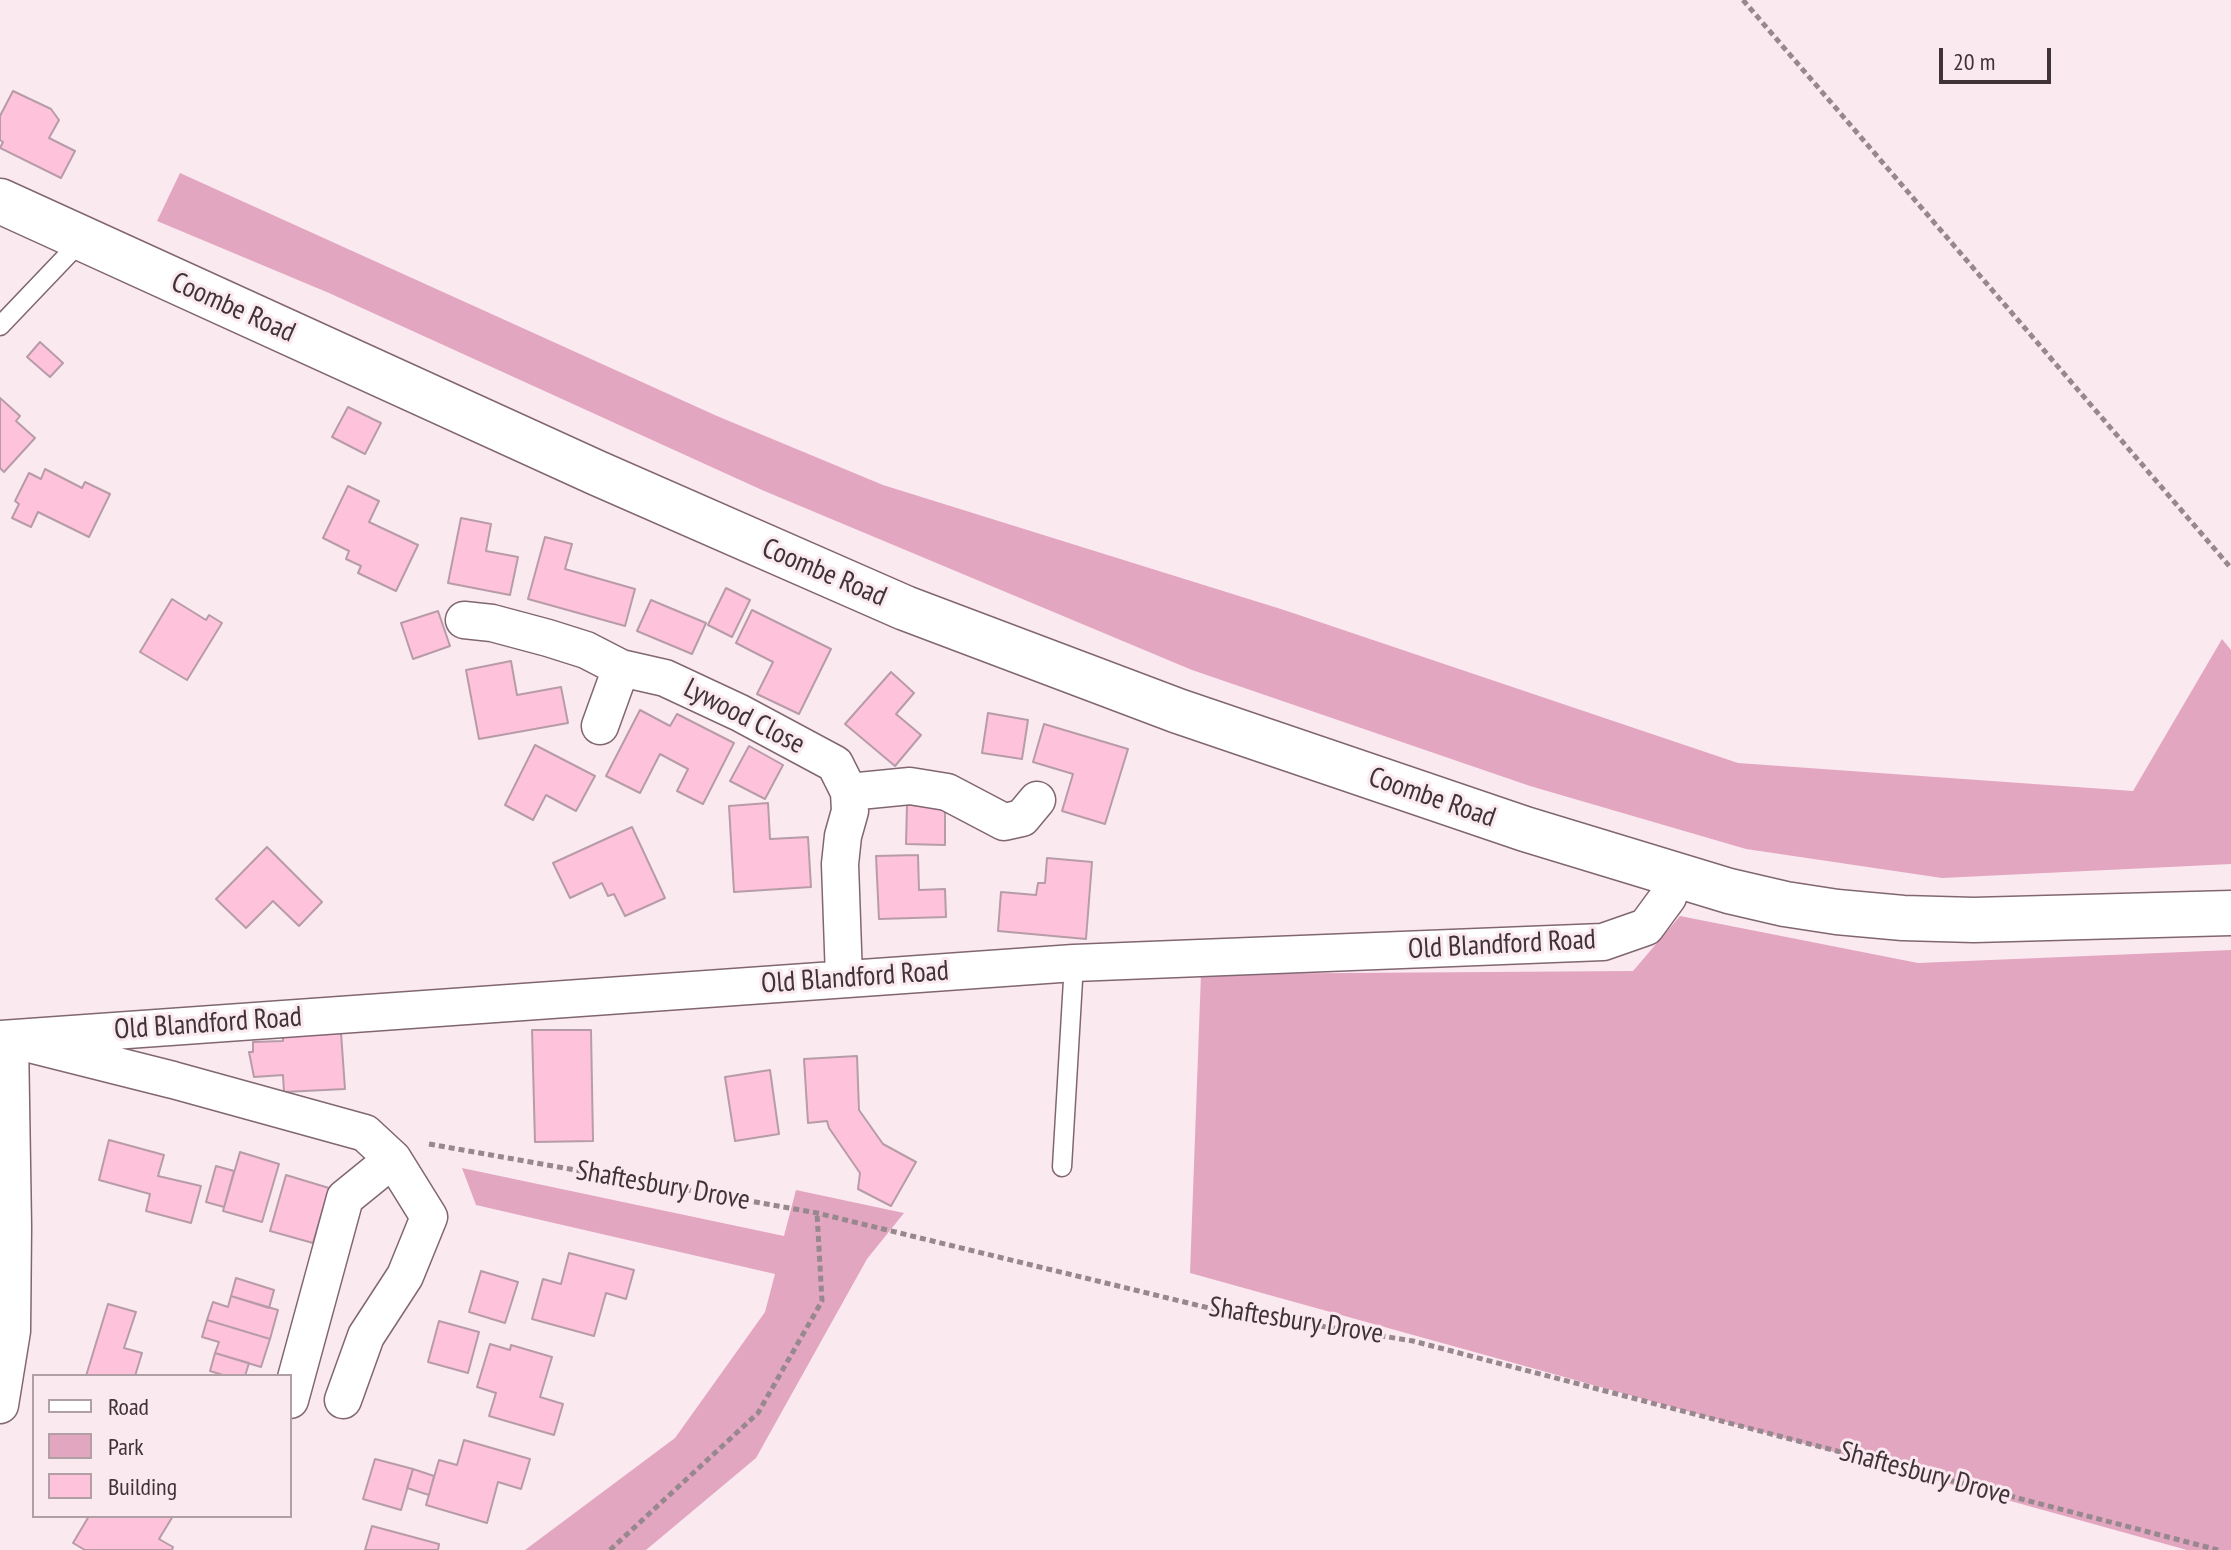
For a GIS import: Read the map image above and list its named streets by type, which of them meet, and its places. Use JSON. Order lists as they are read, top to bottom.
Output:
{
  "streets": {
    "highway": ["Coombe Road"],
    "street": ["Lywood Close", "Old Blandford Road"],
    "path": ["Shaftesbury Drove"]
  },
  "crossings": [
    ["Coombe Road", "Old Blandford Road"]
  ],
  "legend": ["Road", "Park", "Building"],
  "scale_bar": "20 m"
}
